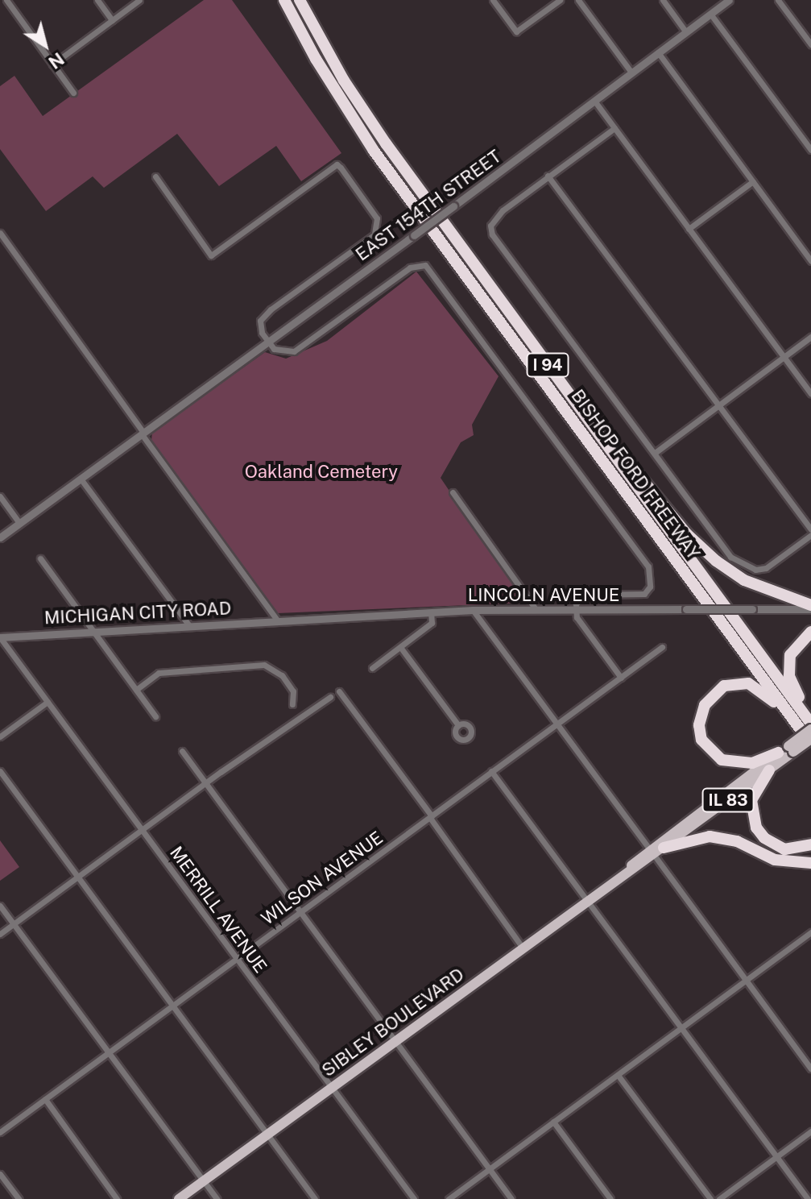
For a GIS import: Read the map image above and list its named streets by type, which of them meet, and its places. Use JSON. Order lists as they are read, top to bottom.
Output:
{
  "streets": {
    "highway": ["I 94", "BISHOP FORD FREEWAY"],
    "main road": ["IL 83", "SIBLEY BOULEVARD"],
    "street": [
      "EAST 154TH STREET",
      "LINCOLN AVENUE",
      "MICHIGAN CITY ROAD",
      "WILSON AVENUE",
      "MERRILL AVENUE"
    ]
  },
  "crossings": [
    ["BISHOP FORD FREEWAY", "IL 83"],
    ["BISHOP FORD FREEWAY", "SIBLEY BOULEVARD"],
    ["LINCOLN AVENUE", "MICHIGAN CITY ROAD"],
    ["MICHIGAN CITY ROAD", "MERRILL AVENUE"],
    ["IL 83", "SIBLEY BOULEVARD"],
    ["WILSON AVENUE", "MERRILL AVENUE"],
    ["MERRILL AVENUE", "SIBLEY BOULEVARD"]
  ],
  "parks": ["Oakland Cemetery"],
  "north": "bottom right"
}
